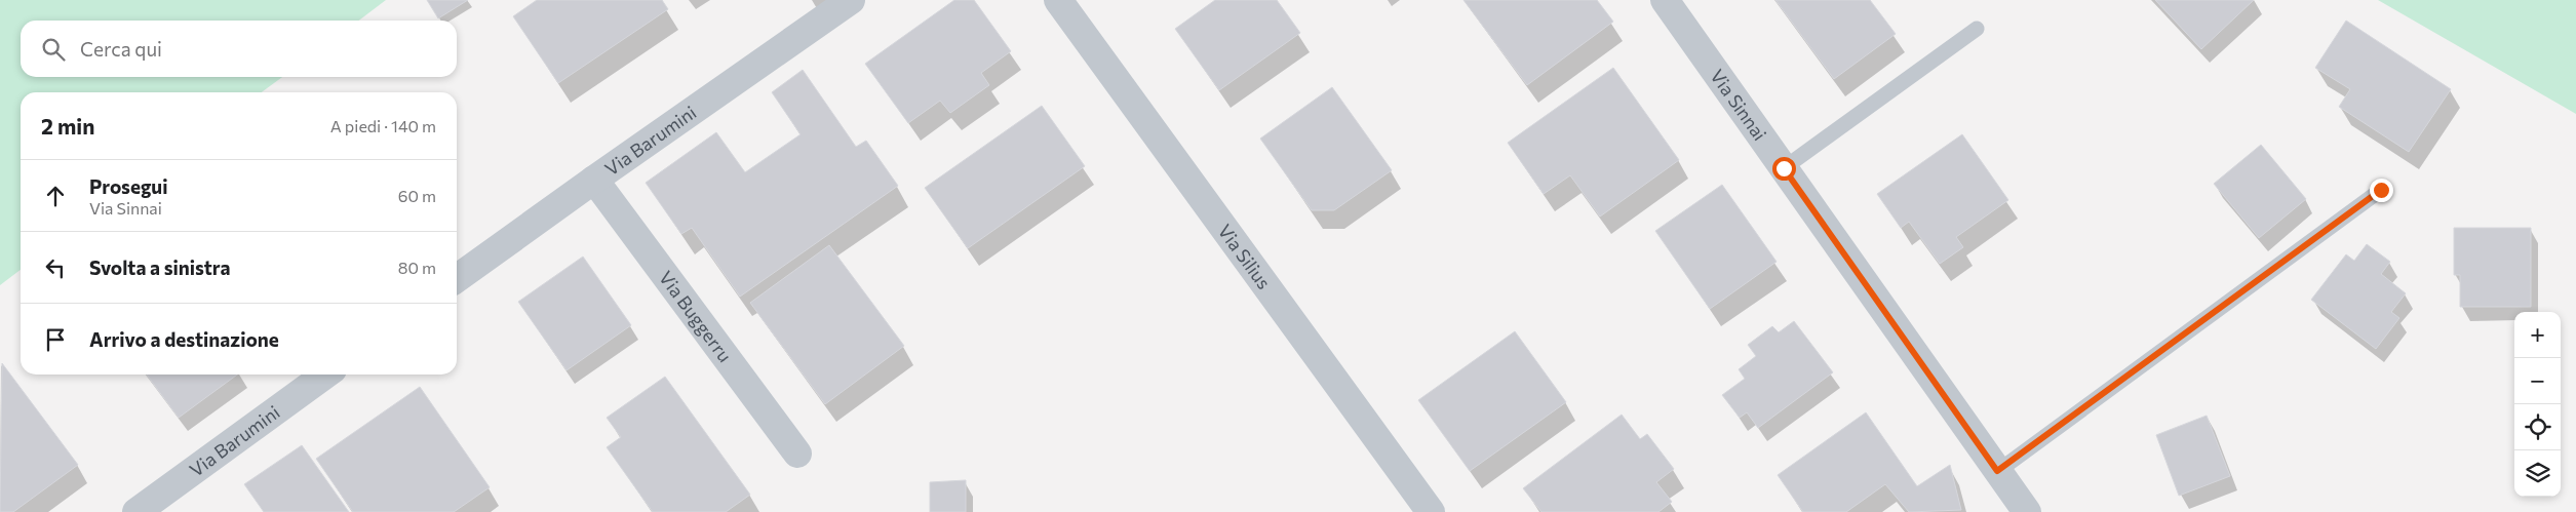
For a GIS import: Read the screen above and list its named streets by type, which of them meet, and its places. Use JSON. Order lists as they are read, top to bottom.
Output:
{
  "streets": {
    "street": [
      "Via Sinnai",
      "Via Barumini",
      "Via Silius",
      "Via Buggerru"
    ]
  },
  "crossings": [
    ["Via Barumini", "Via Buggerru"]
  ],
  "page": {
    "search": "Cerca qui",
    "heading": ["2 min", "A piedi · 140 m"],
    "list": [
      ["Prosegui", "Via Sinnai", "60 m"],
      ["Svolta a sinistra", "80 m"],
      "Arrivo a destinazione"
    ],
    "map_buttons": ["+", "−"]
  }
}
